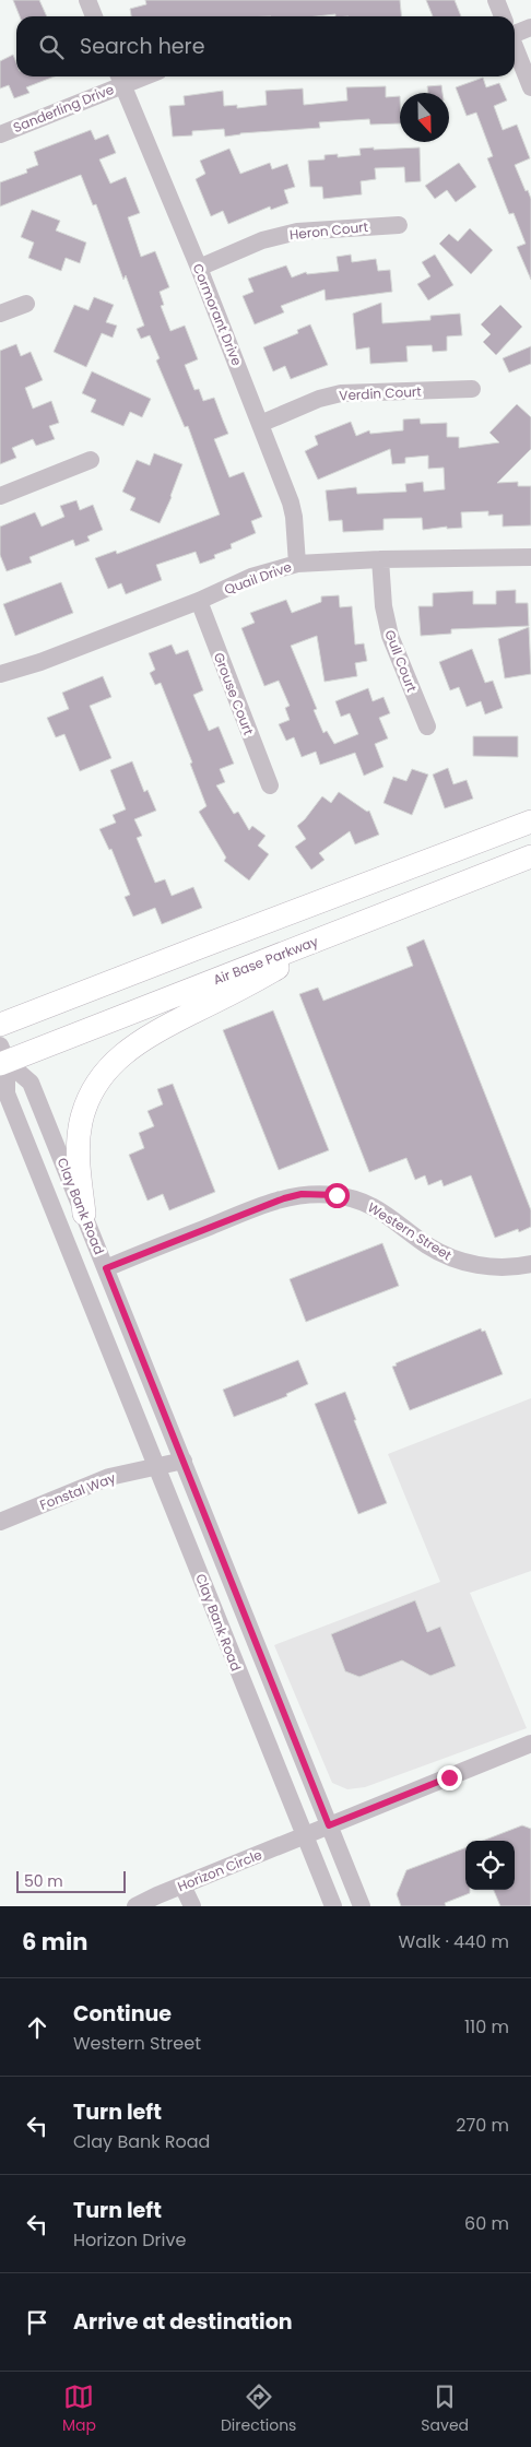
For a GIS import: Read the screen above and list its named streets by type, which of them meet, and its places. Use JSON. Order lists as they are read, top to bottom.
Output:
{
  "streets": {
    "main road": ["Air Base Parkway"],
    "street": [
      "Sanderling Drive",
      "Heron Court",
      "Cormorant Drive",
      "Verdin Court",
      "Quail Drive",
      "Gull Court",
      "Grouse Court",
      "Clay Bank Road",
      "Western Street",
      "Fonstal Way",
      "Horizon Circle"
    ]
  },
  "crossings": [
    ["Sanderling Drive", "Cormorant Drive"],
    ["Heron Court", "Cormorant Drive"],
    ["Cormorant Drive", "Verdin Court"],
    ["Cormorant Drive", "Quail Drive"],
    ["Quail Drive", "Gull Court"],
    ["Quail Drive", "Grouse Court"],
    ["Air Base Parkway", "Clay Bank Road"],
    ["Clay Bank Road", "Western Street"],
    ["Clay Bank Road", "Fonstal Way"],
    ["Clay Bank Road", "Horizon Circle"]
  ],
  "scale_bar": "50 m",
  "north": "bottom",
  "page": {
    "search": "Search here",
    "scale": "50 m",
    "heading": ["6 min", "Walk · 440 m"],
    "list": [
      ["Continue", "Western Street", "110 m"],
      ["Turn left", "Clay Bank Road", "270 m"],
      ["Turn left", "Horizon Drive", "60 m"],
      "Arrive at destination"
    ],
    "nav": ["Map", "Directions", "Saved"]
  }
}
